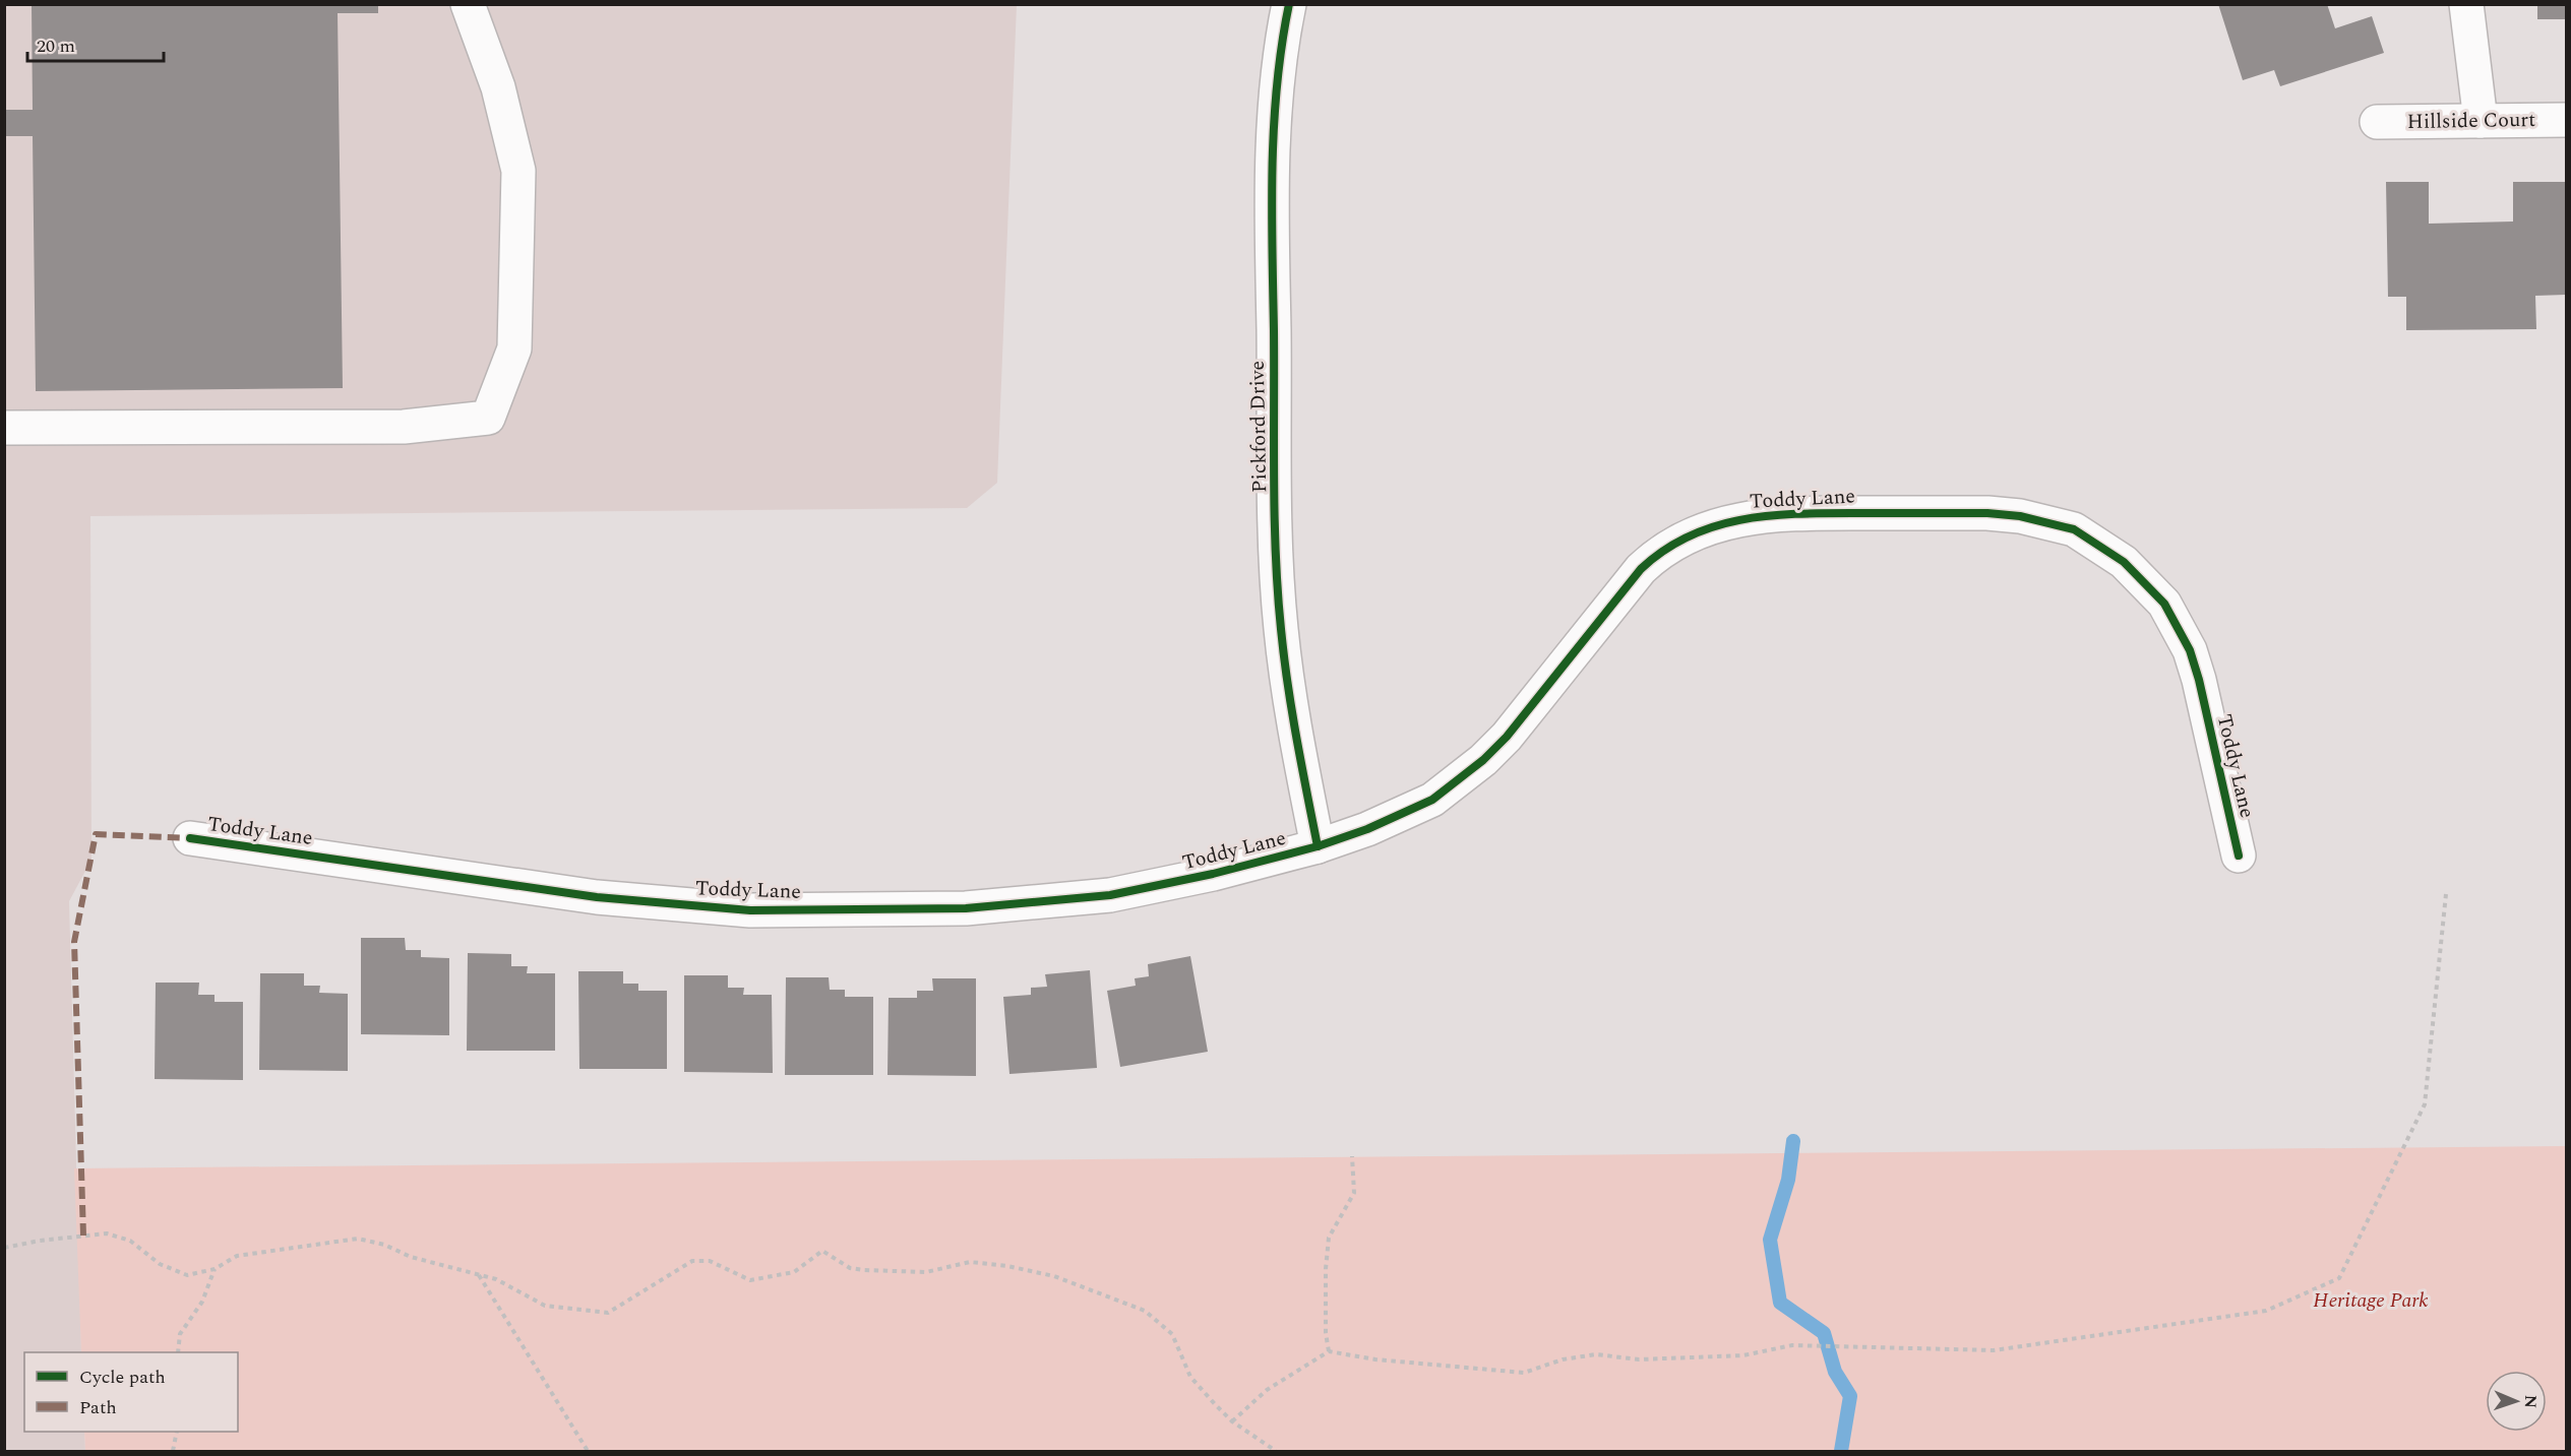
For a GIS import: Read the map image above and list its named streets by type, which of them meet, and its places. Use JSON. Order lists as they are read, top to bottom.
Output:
{
  "streets": {
    "street": ["Hillside Court", "Pickford Drive", "Toddy Lane"]
  },
  "crossings": [
    ["Pickford Drive", "Toddy Lane"]
  ],
  "parks": ["Heritage Park"],
  "legend": ["Cycle path", "Path"],
  "scale_bar": "20 m",
  "north": "right"
}
